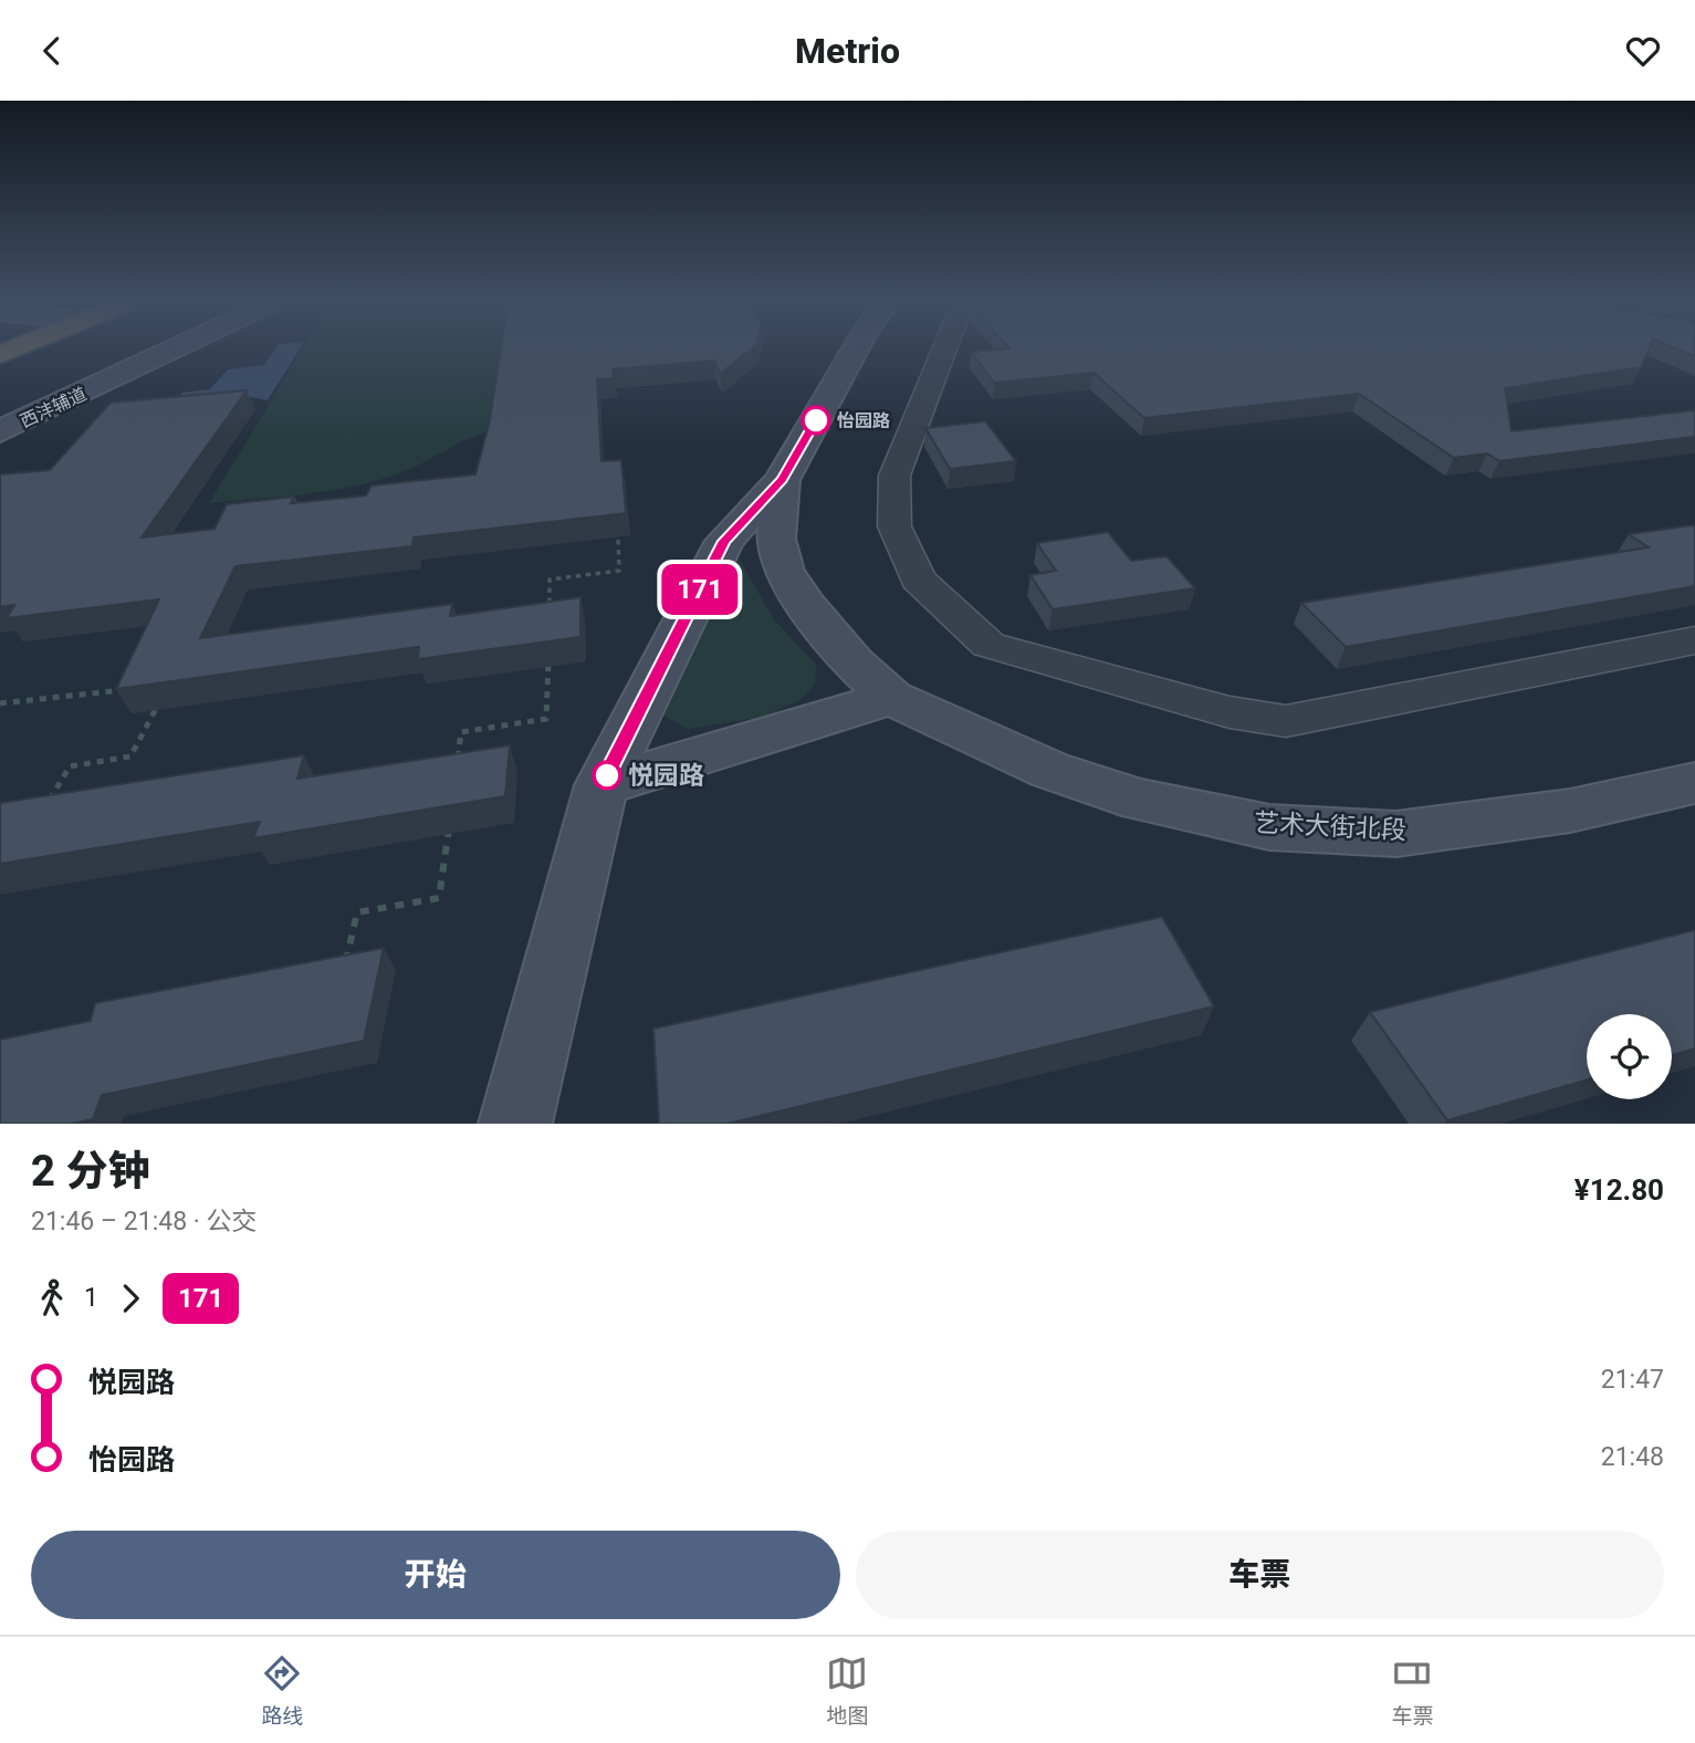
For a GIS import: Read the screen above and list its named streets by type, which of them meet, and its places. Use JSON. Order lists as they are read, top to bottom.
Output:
{
  "streets": {
    "street": ["西沣辅道", "艺术大街北段"]
  },
  "places": ["怡园路", "悦园路"],
  "lines": ["bus line 171"],
  "page": {
    "header": "Metrio",
    "on_map": "171",
    "heading": ["2 分钟", "21:46 – 21:48 · 公交", "¥12.80"],
    "legs": ["1", "171"],
    "list": [
      {
        "name": "悦园路",
        "value": "21:47"
      },
      {
        "name": "怡园路",
        "value": "21:48"
      }
    ],
    "buttons": ["开始", "车票"],
    "tabs": ["路线", "地图", "车票"]
  }
}
